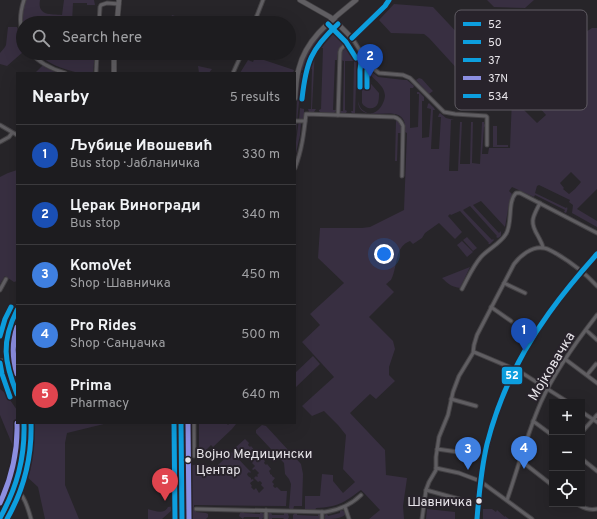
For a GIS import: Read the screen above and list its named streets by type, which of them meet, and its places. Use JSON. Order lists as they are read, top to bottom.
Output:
{
  "streets": {
    "street": ["Мојковачка"]
  },
  "places": ["Војно Медицински Центар", "Шавничка"],
  "lines": [
    "transit line 52",
    "transit line 534",
    "transit line 37",
    "transit line 50",
    "transit line 37N"
  ],
  "legend": [
    "52",
    "50",
    "37",
    "37N",
    "534"
  ],
  "page": {
    "search": "Search here",
    "pins": [
      "2",
      "1",
      "4",
      "3",
      "5"
    ],
    "heading": ["Nearby", "5 results"],
    "list": [
      {
        "mark": "1",
        "name": "Љубице Ивошевић",
        "note": "Bus stop · Јабланичка",
        "value": "330 m"
      },
      {
        "mark": "2",
        "name": "Церак Виногради",
        "note": "Bus stop",
        "value": "340 m"
      },
      {
        "mark": "3",
        "name": "KomoVet",
        "note": "Shop · Шавничка",
        "value": "450 m"
      },
      {
        "mark": "4",
        "name": "Pro Rides",
        "note": "Shop · Санџачка",
        "value": "500 m"
      },
      {
        "mark": "5",
        "name": "Prima",
        "note": "Pharmacy",
        "value": "640 m"
      }
    ],
    "map_buttons": ["+", "−"]
  }
}
